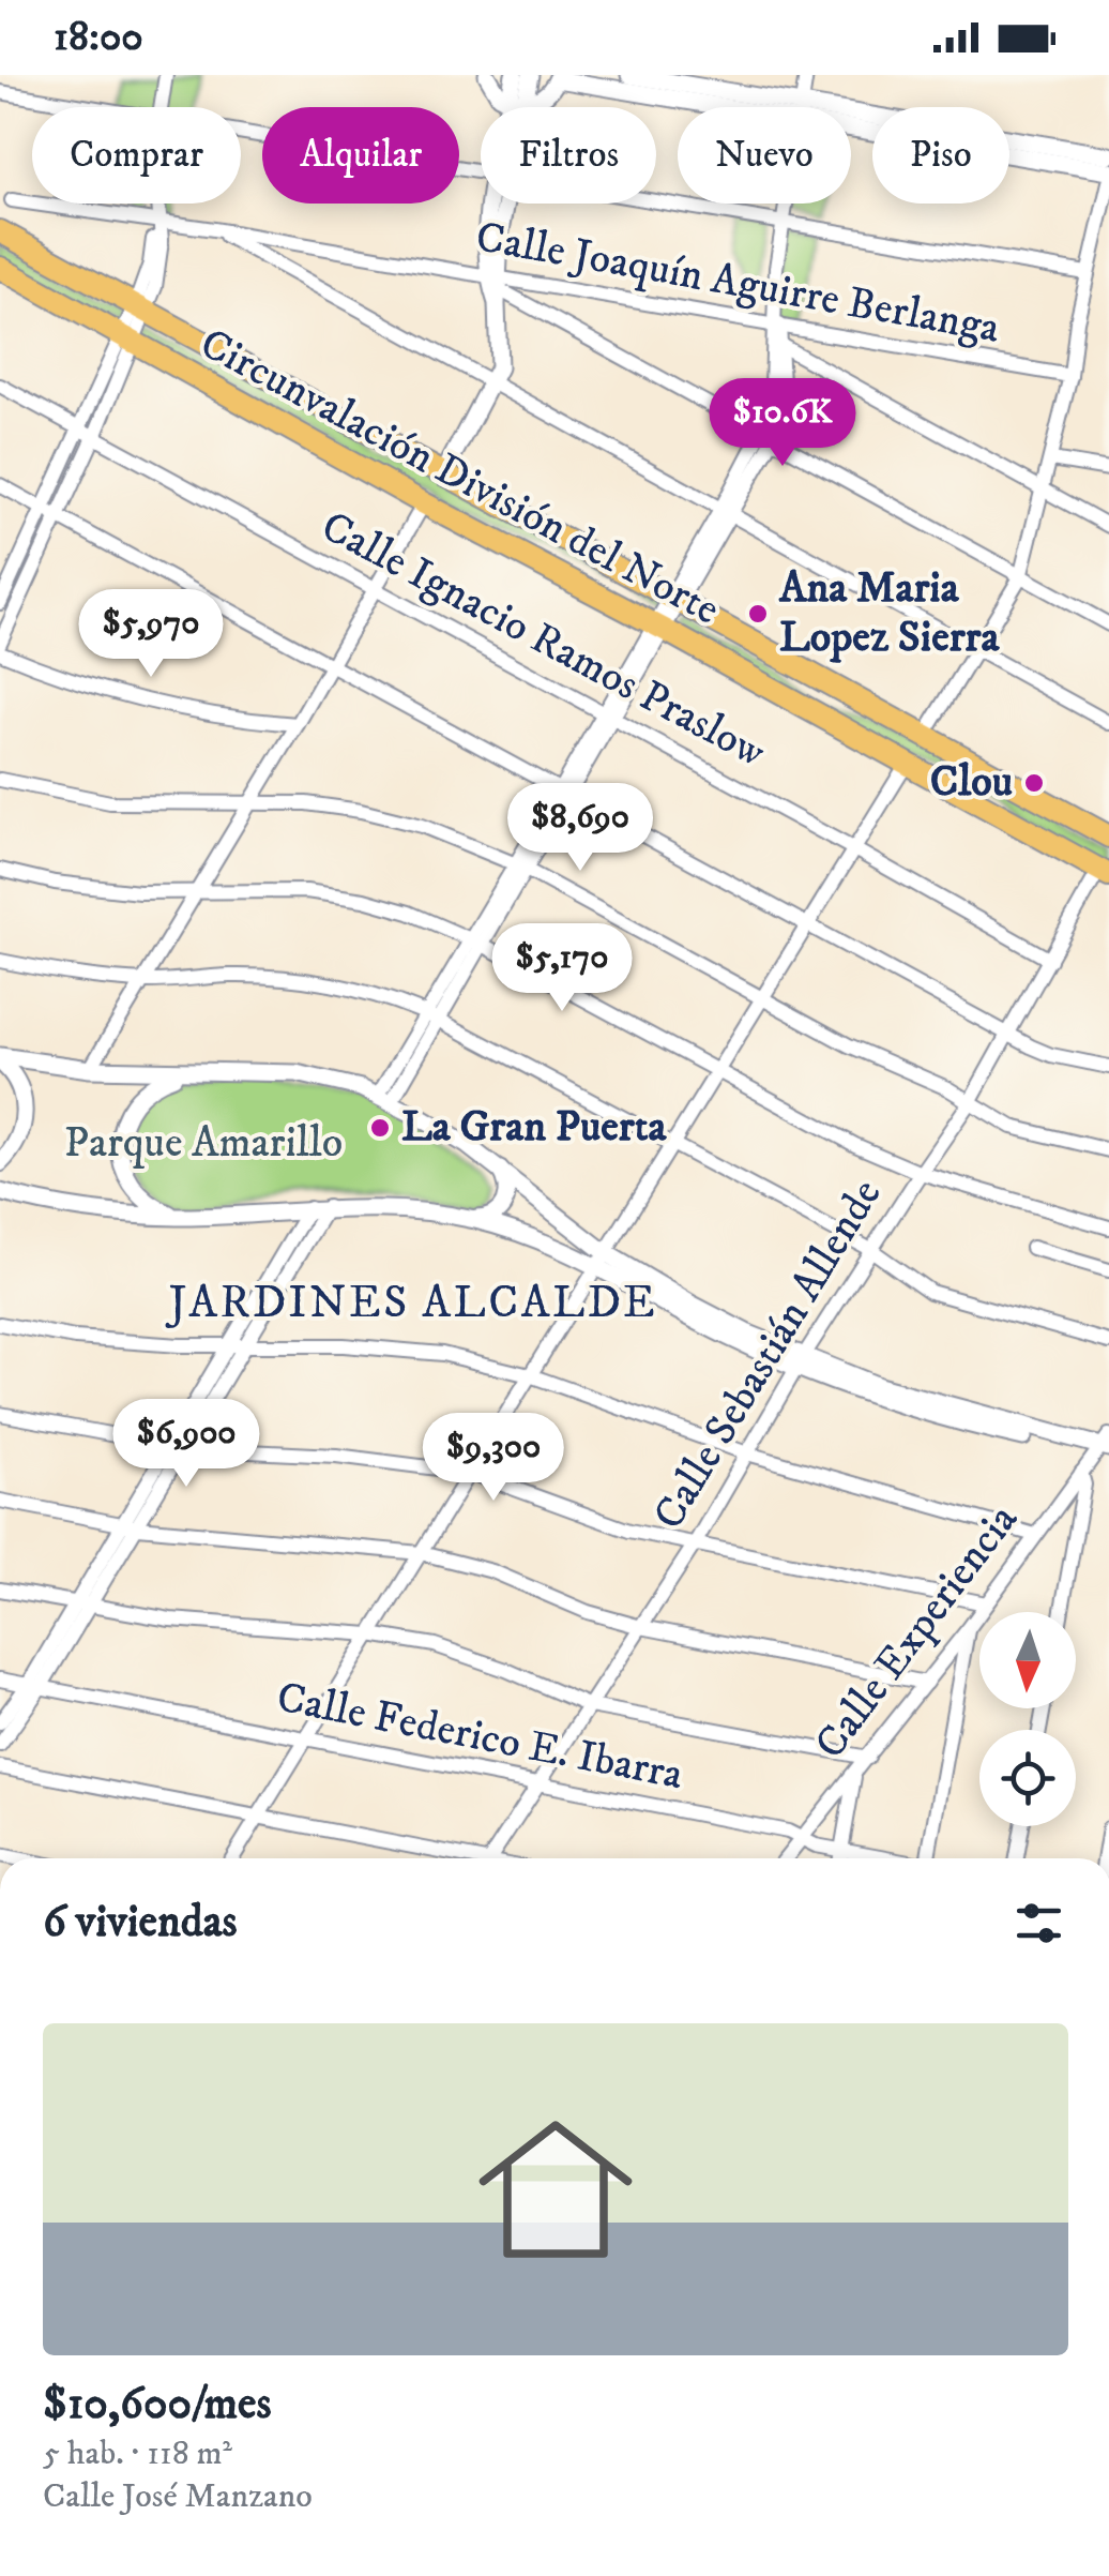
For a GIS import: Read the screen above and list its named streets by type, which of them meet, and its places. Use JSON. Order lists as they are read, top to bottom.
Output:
{
  "streets": {
    "main road": ["Circunvalación División del Norte"],
    "street": [
      "Calle Joaquín Aguirre Berlanga",
      "Calle Ignacio Ramos Praslow",
      "Calle Sebastián Allende",
      "Calle Experiencia",
      "Calle Federico E. Ibarra"
    ]
  },
  "crossings": [
    ["Circunvalación División del Norte", "Calle Sebastián Allende"],
    ["Calle Ignacio Ramos Praslow", "Calle Sebastián Allende"],
    ["Calle Sebastián Allende", "Calle Federico E. Ibarra"],
    ["Calle Experiencia", "Calle Federico E. Ibarra"]
  ],
  "districts": ["JARDINES ALCALDE"],
  "parks": ["Parque Amarillo"],
  "places": ["Ana Maria Lopez Sierra", "Clou", "La Gran Puerta"],
  "north": "bottom",
  "page": {
    "status": "18:00",
    "chip": [
      "Comprar",
      "Alquilar",
      "Filtros",
      "Nuevo",
      "Piso"
    ],
    "price": [
      "$10.6K",
      "$5,970",
      "$8,690",
      "$5,170",
      "$6,900",
      "$9,300"
    ],
    "heading": "6 viviendas",
    "list": [
      {
        "name": "$10,600/mes",
        "note": "5 hab. · 118 m² · Calle José Manzano"
      }
    ]
  }
}
